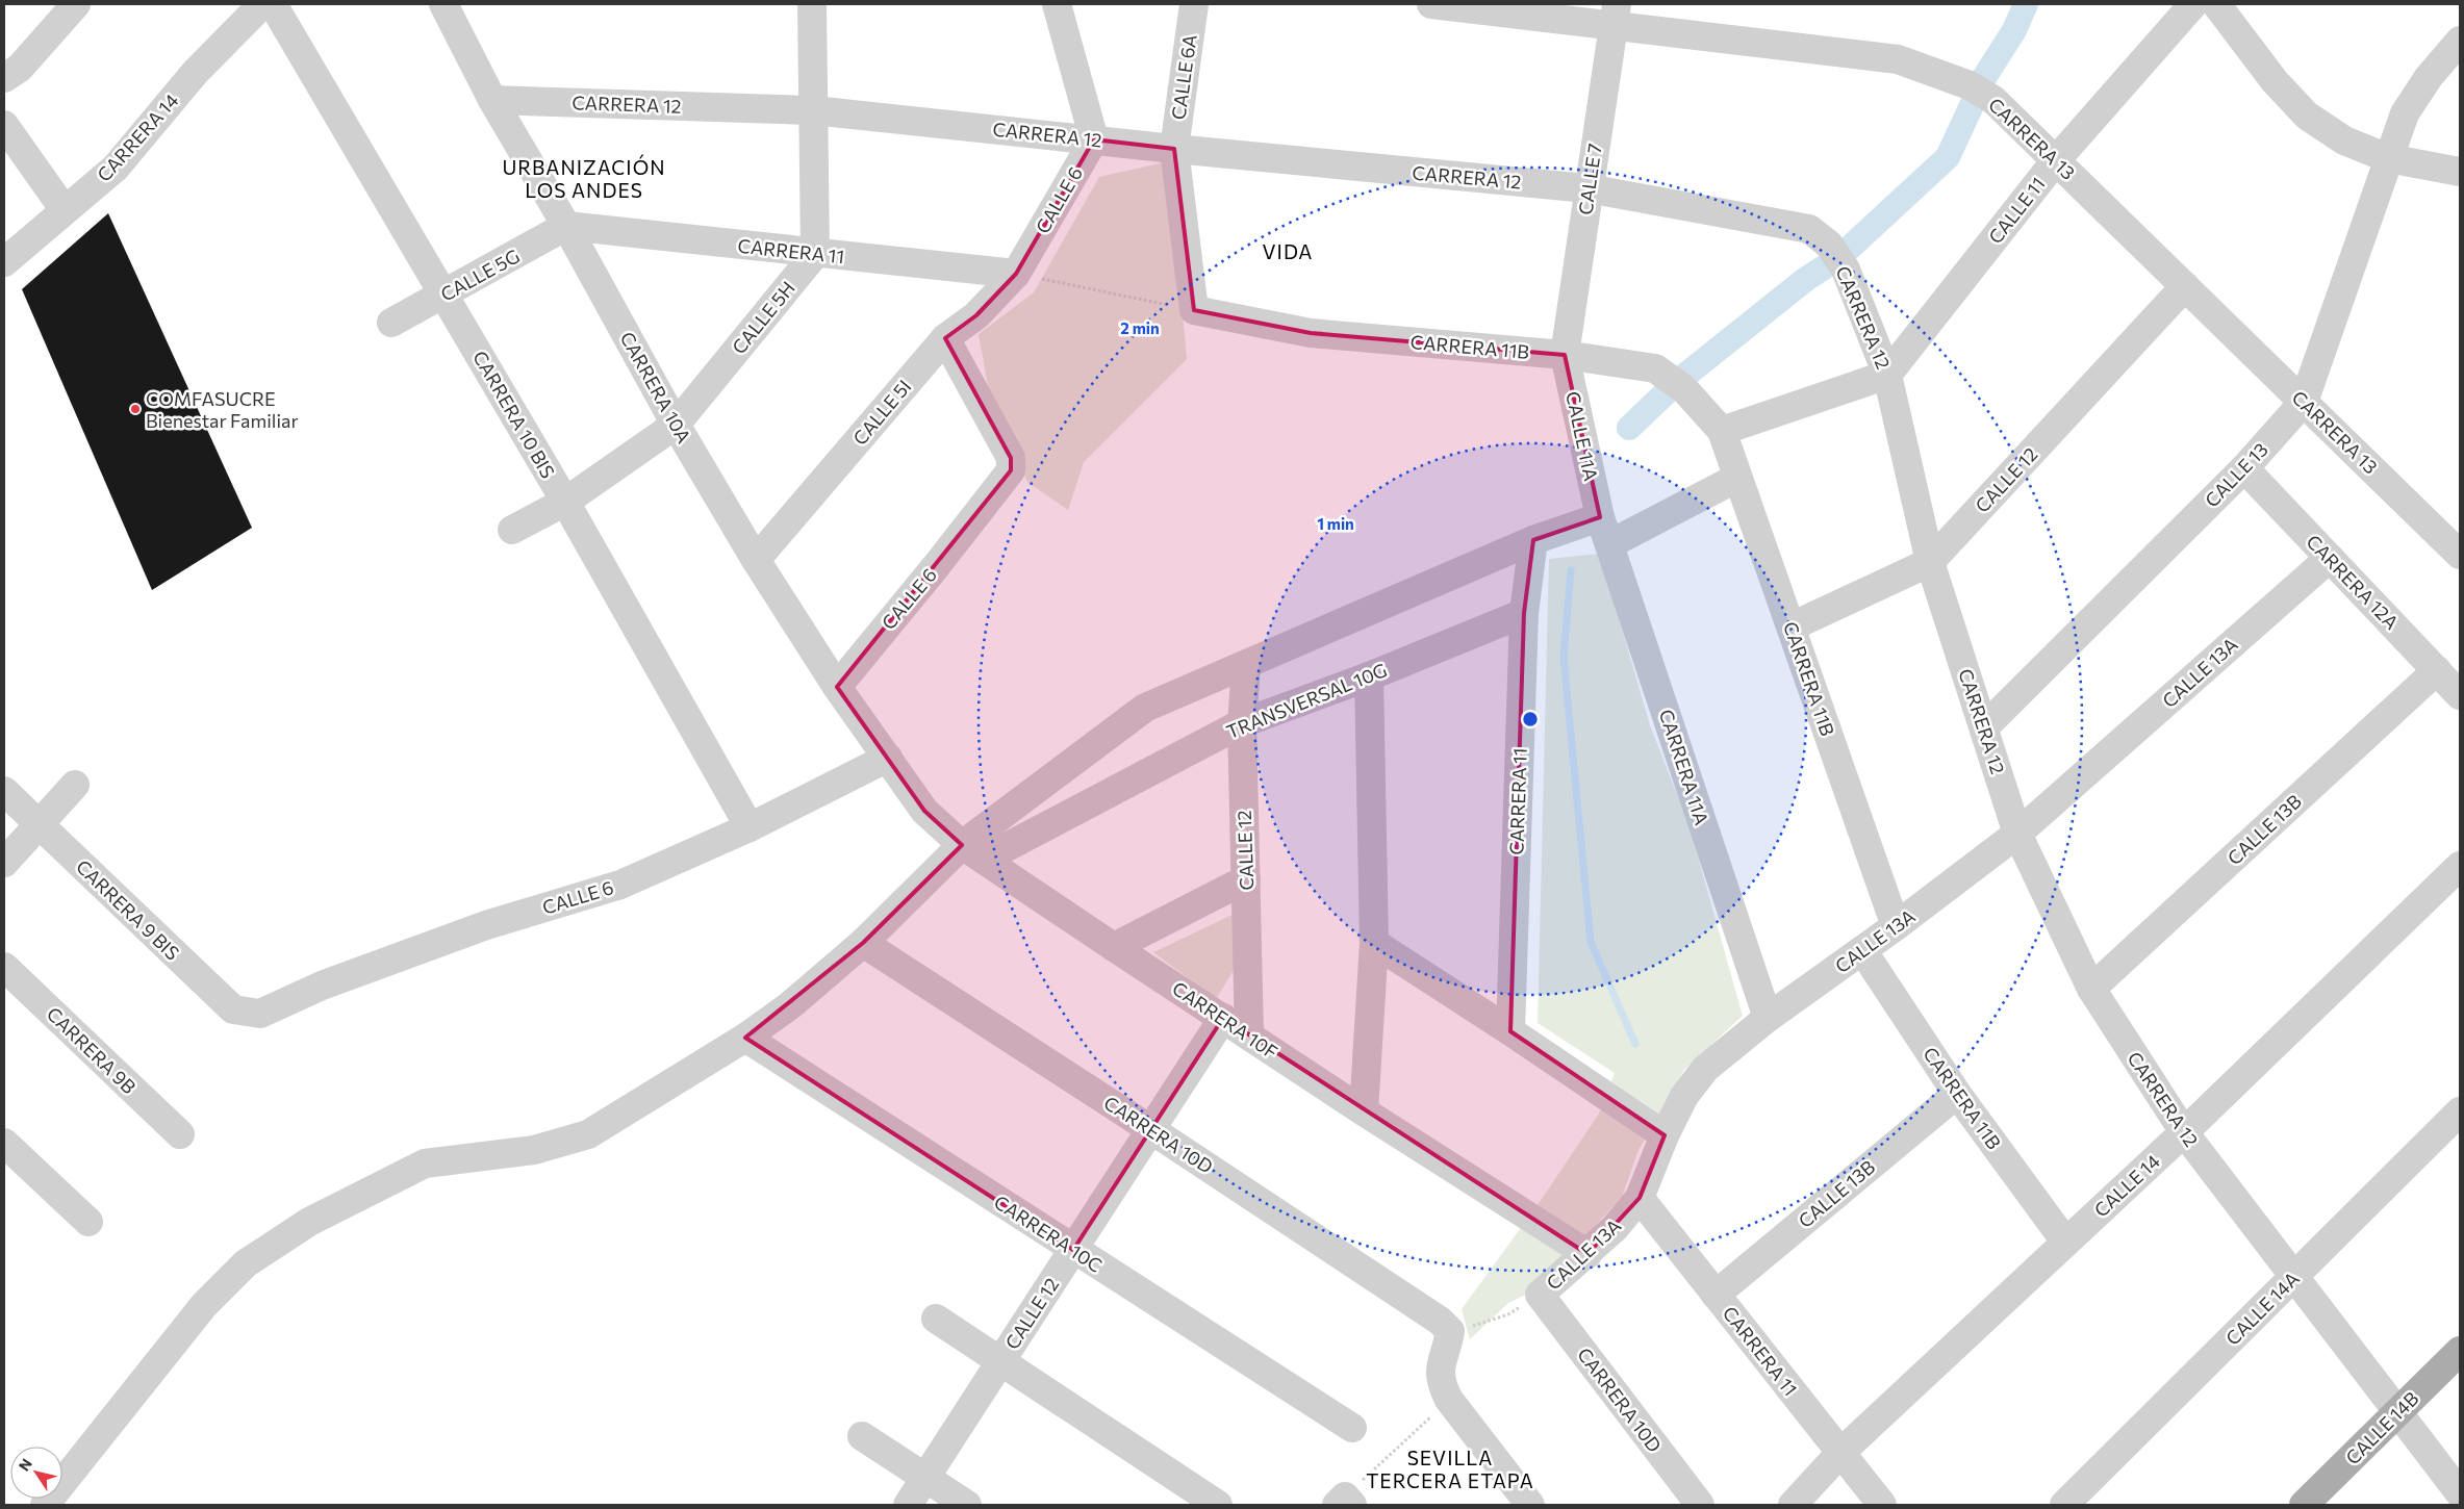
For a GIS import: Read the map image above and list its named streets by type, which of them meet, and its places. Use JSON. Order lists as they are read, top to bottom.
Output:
{
  "streets": {
    "main road": ["CALLE 14B"],
    "street": [
      "CALLE 6A",
      "CARRERA 12",
      "CARRERA 14",
      "CARRERA 13",
      "CALLE 7",
      "CALLE 6",
      "CALLE 11",
      "CARRERA 11",
      "CALLE 5G",
      "CALLE 5H",
      "CARRERA 11B",
      "CARRERA 10A",
      "CALLE 5I",
      "CARRERA 10 BIS",
      "CALLE 11A",
      "CALLE 13",
      "CALLE 12",
      "CARRERA 12A",
      "CALLE 13A",
      "TRANSVERSAL 10G",
      "CARRERA 11A",
      "CALLE 13B",
      "CARRERA 9 BIS",
      "CARRERA 10F",
      "CARRERA 9B",
      "CARRERA 10D",
      "CALLE 14",
      "CARRERA 10C",
      "CALLE 14A"
    ]
  },
  "crossings": [
    ["CALLE 6A", "CARRERA 12"],
    ["CARRERA 12", "CALLE 7"],
    ["CARRERA 12", "CALLE 6"],
    ["CARRERA 12", "CALLE 11"],
    ["CARRERA 12", "CARRERA 10A"],
    ["CARRERA 12", "CALLE 13"],
    ["CARRERA 12", "CALLE 12"],
    ["CARRERA 12", "CALLE 13A"],
    ["CARRERA 12", "CALLE 13B"],
    ["CARRERA 12", "CALLE 14"],
    ["CARRERA 12", "CALLE 14A"],
    ["CARRERA 12", "CALLE 14B"],
    ["CARRERA 13", "CALLE 7"],
    ["CARRERA 13", "CALLE 11"],
    ["CARRERA 13", "CALLE 13"],
    ["CARRERA 13", "CALLE 12"],
    ["CALLE 7", "CARRERA 11B"],
    ["CALLE 7", "CALLE 11A"],
    ["CALLE 6", "CARRERA 11"],
    ["CALLE 6", "CARRERA 10A"],
    ["CALLE 6", "CALLE 5I"],
    ["CALLE 6", "CARRERA 10 BIS"],
    ["CALLE 6", "CARRERA 9 BIS"],
    ["CALLE 6", "CARRERA 10F"],
    ["CARRERA 11", "CALLE 5G"],
    ["CARRERA 11", "CALLE 5H"],
    ["CARRERA 11", "CARRERA 10A"],
    ["CARRERA 11", "CALLE 5I"],
    ["CARRERA 11", "CALLE 13A"],
    ["CARRERA 11", "TRANSVERSAL 10G"],
    ["CARRERA 11", "CALLE 13B"],
    ["CARRERA 11", "CALLE 14"],
    ["CALLE 5G", "CARRERA 10A"],
    ["CALLE 5G", "CARRERA 10 BIS"],
    ["CALLE 5H", "CARRERA 10A"],
    ["CALLE 5H", "CARRERA 10 BIS"],
    ["CARRERA 11B", "CALLE 11A"],
    ["CARRERA 11B", "CALLE 12"],
    ["CARRERA 11B", "CALLE 13A"],
    ["CARRERA 11B", "CALLE 13B"],
    ["CARRERA 11B", "CALLE 14"],
    ["CARRERA 10A", "CALLE 5I"],
    ["CARRERA 10A", "CARRERA 10F"],
    ["CALLE 11A", "CARRERA 11A"],
    ["CALLE 13", "CARRERA 12A"],
    ["CALLE 12", "TRANSVERSAL 10G"],
    ["CALLE 12", "CARRERA 10F"],
    ["CALLE 12", "CARRERA 10D"],
    ["CALLE 12", "CARRERA 10C"],
    ["CARRERA 12A", "CALLE 13A"],
    ["CARRERA 12A", "CALLE 13B"],
    ["CALLE 13A", "CARRERA 11A"],
    ["CALLE 13A", "CARRERA 10F"],
    ["CALLE 13A", "CARRERA 10D"],
    ["TRANSVERSAL 10G", "CARRERA 10F"]
  ],
  "districts": ["URBANIZACIÓN LOS ANDES", "VIDA", "SEVILLA TERCERA ETAPA"],
  "places": ["COMFASUCRE Bienestar Familiar"],
  "north": "top left",
  "rings": ["2 min", "1 min"]
}
